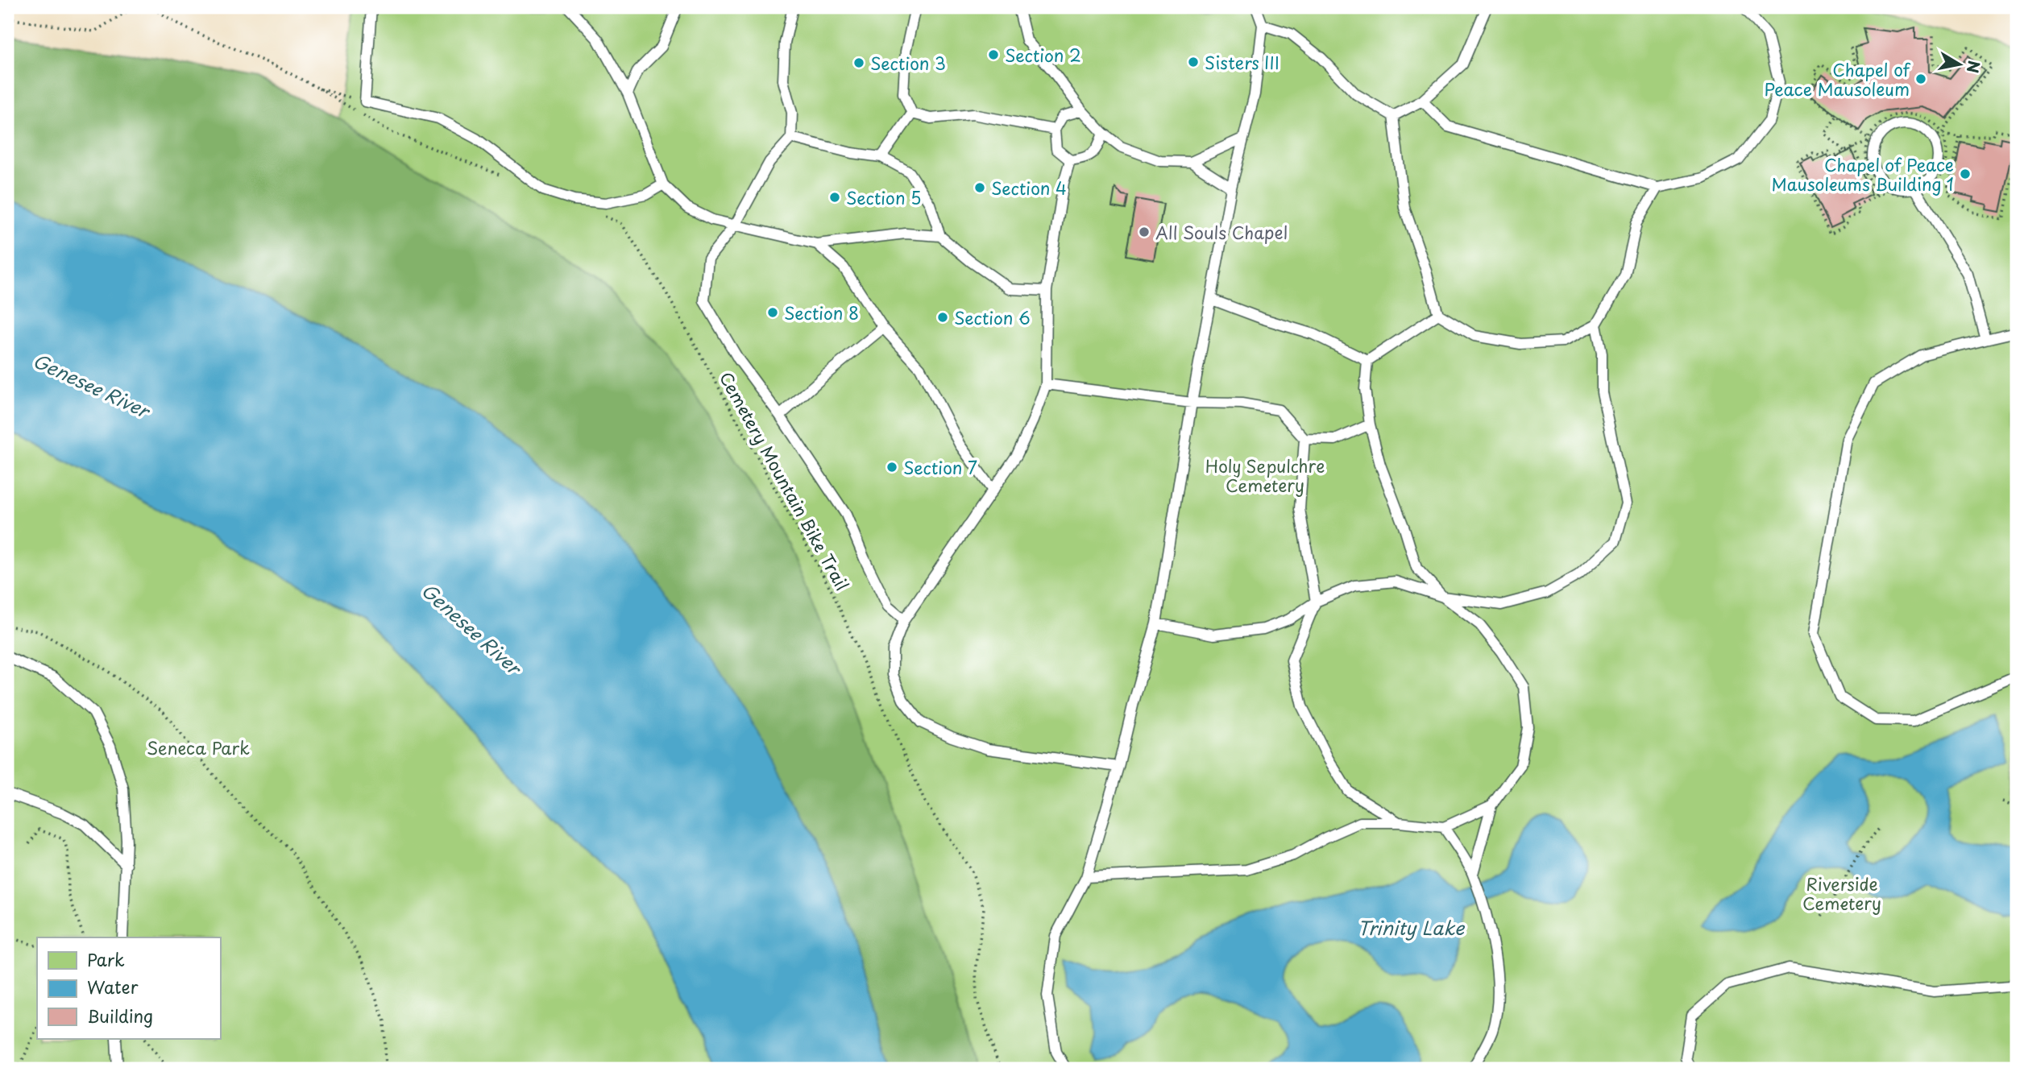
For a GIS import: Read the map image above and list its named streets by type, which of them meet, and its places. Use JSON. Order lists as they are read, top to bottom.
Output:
{
  "streets": {
    "path": ["Cemetery Mountain Bike Trail"]
  },
  "water": ["Genesee River", "Trinity Lake"],
  "parks": ["Holy Sepulchre Cemetery", "Seneca Park", "Riverside Cemetery"],
  "places": [
    "Section 2",
    "Sisters III",
    "Section 3",
    "Chapel of Peace Mausoleum",
    "Chapel of Peace Mausoleums Building 1",
    "Section 4",
    "Section 5",
    "All Souls Chapel",
    "Section 8",
    "Section 6",
    "Section 7"
  ],
  "legend": ["Park", "Water", "Building"],
  "north": "right"
}
